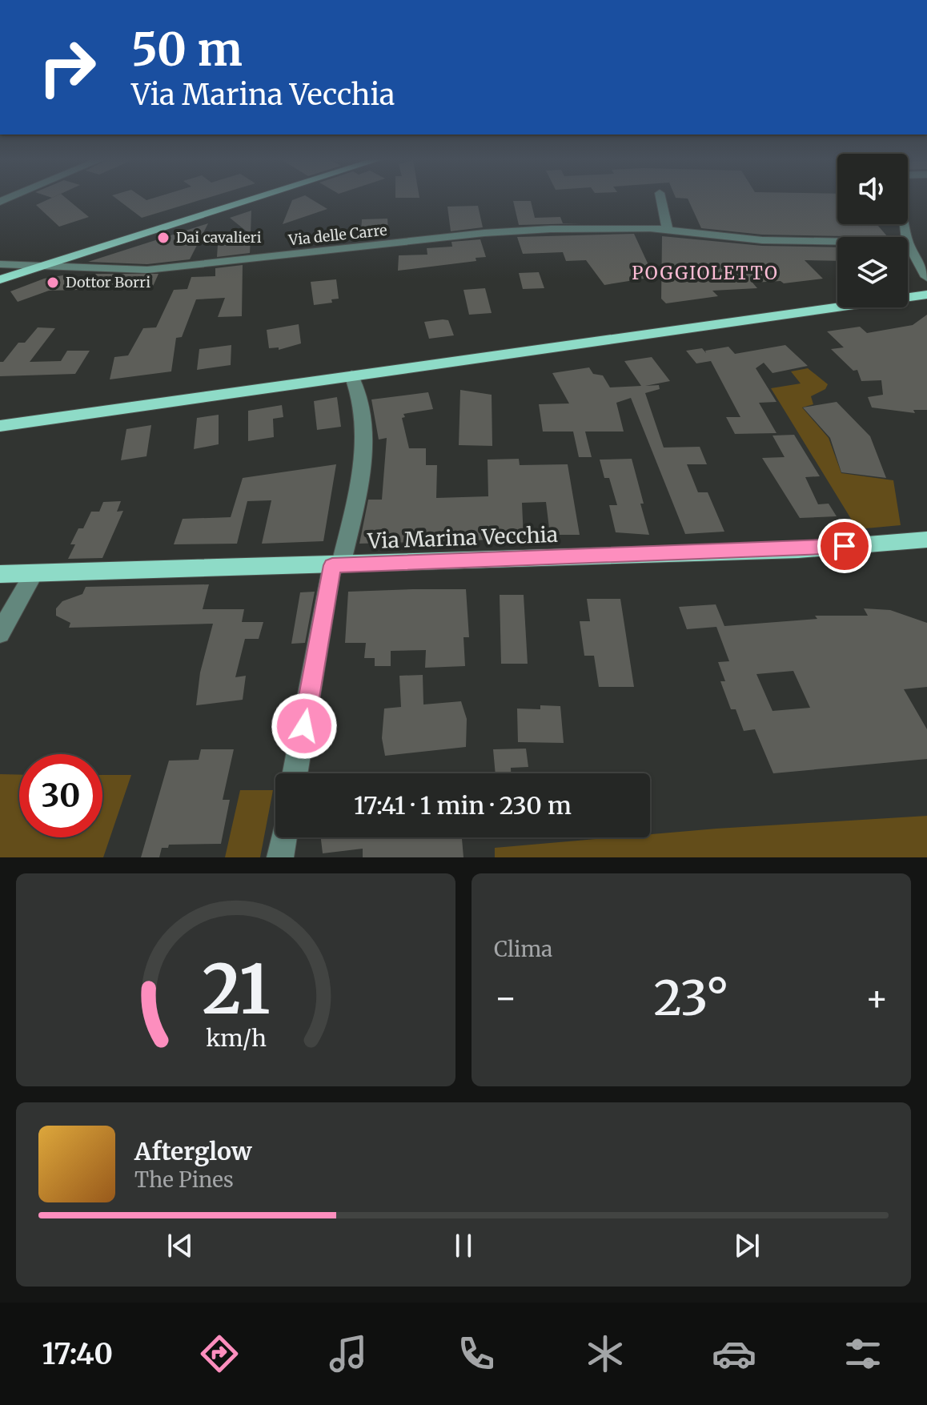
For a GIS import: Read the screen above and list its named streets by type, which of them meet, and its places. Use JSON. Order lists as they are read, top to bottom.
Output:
{
  "streets": {
    "main road": ["Via Marina Vecchia"],
    "street": ["Via delle Carre"]
  },
  "districts": ["POGGIOLETTO"],
  "places": ["Dai cavalieri", "Dottor Borri"],
  "page": {
    "turn": ["50 m", "Via Marina Vecchia"],
    "limit": "30",
    "trip": "17:41 · 1 min · 230 m",
    "tile": "Clima",
    "heat": ["−", "23°", "+"],
    "song": ["Afterglow", "The Pines"],
    "tabs": "17:40",
    "gauge": ["21", "km/h"]
  }
}
